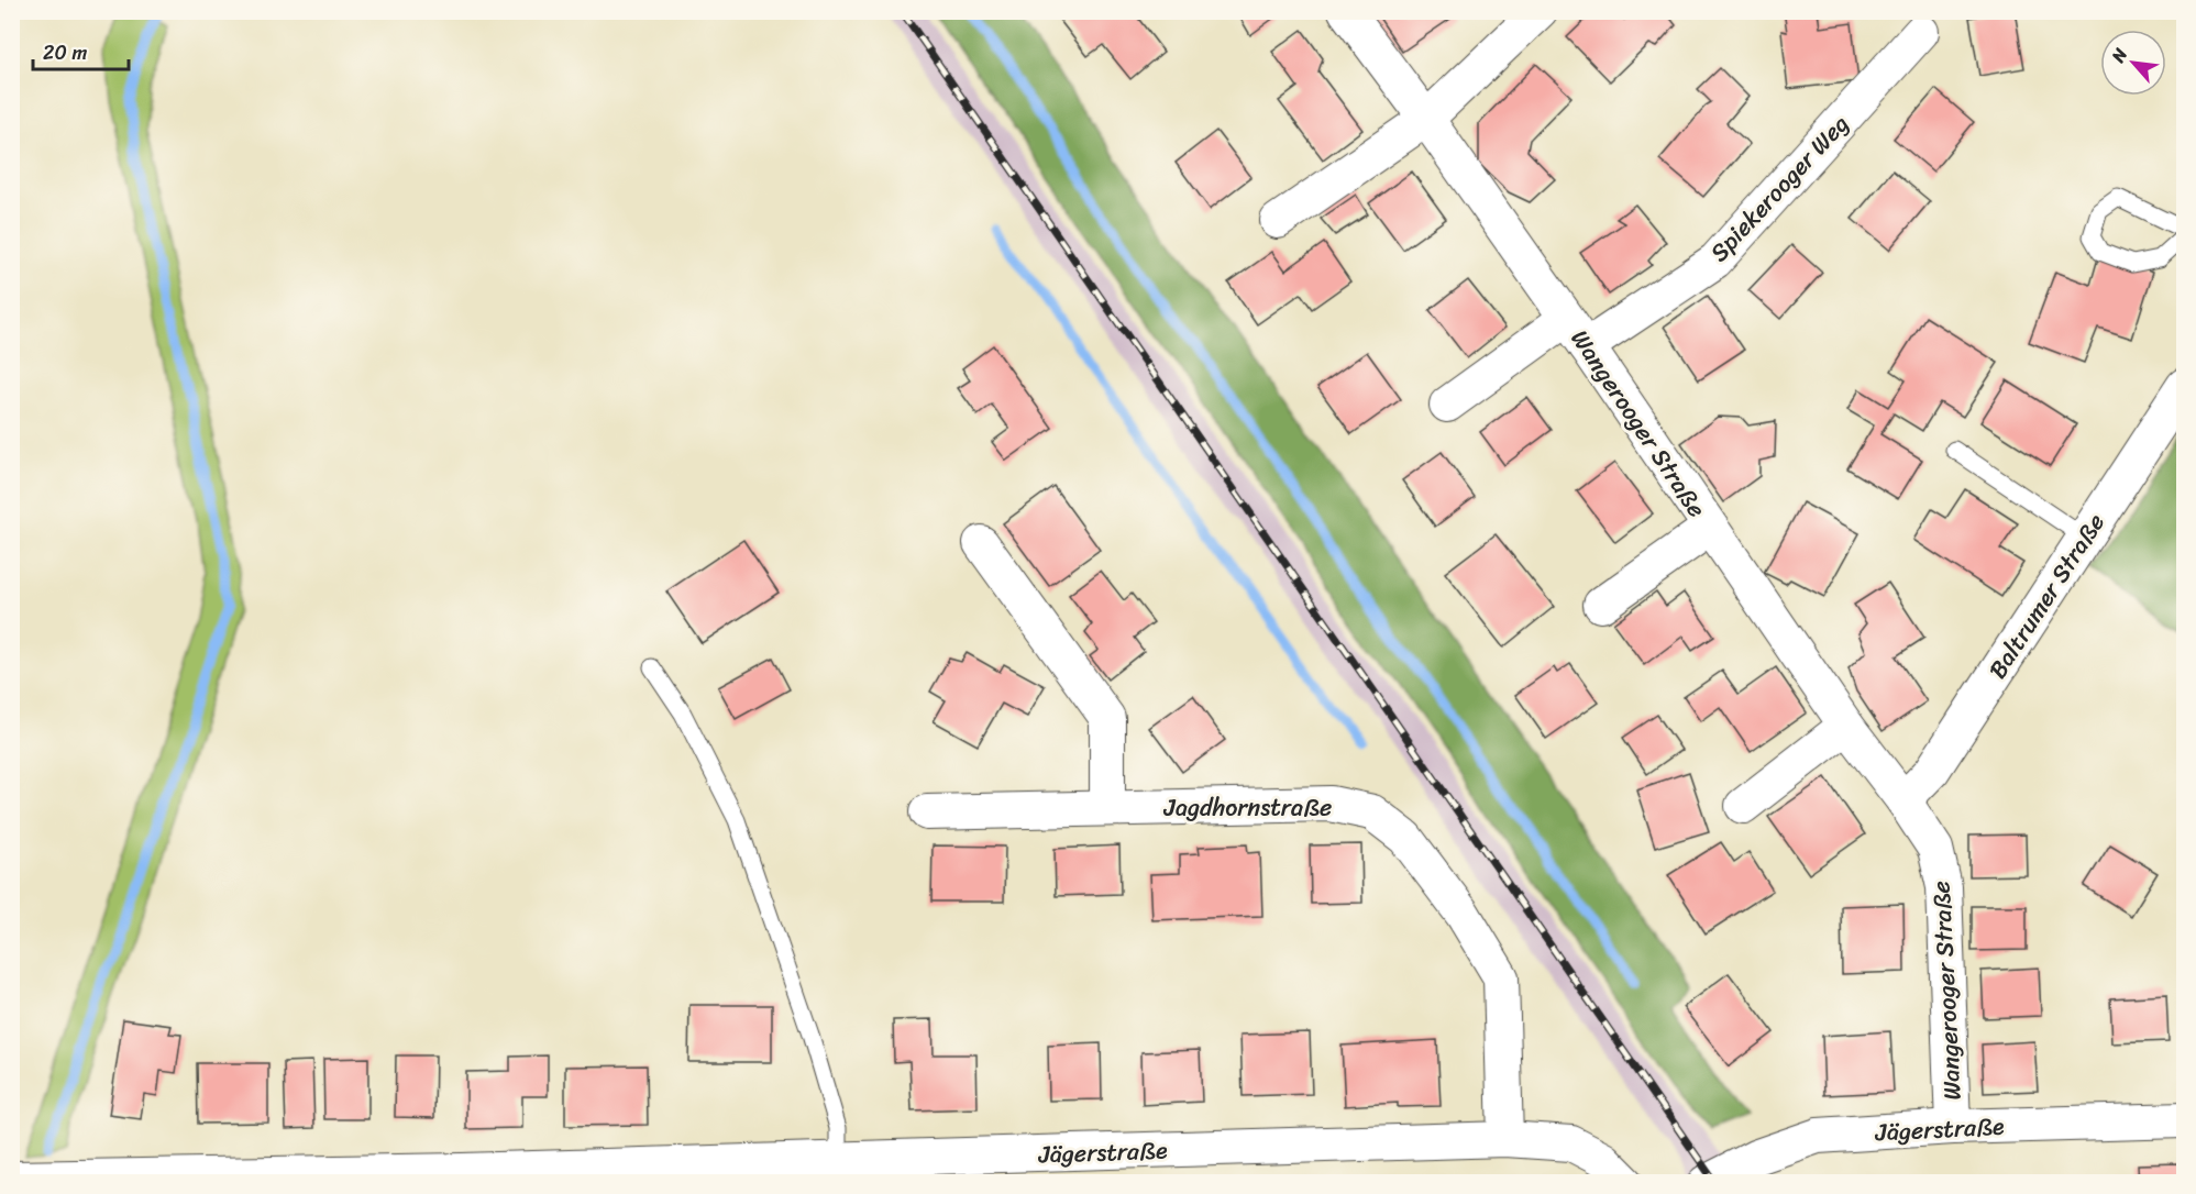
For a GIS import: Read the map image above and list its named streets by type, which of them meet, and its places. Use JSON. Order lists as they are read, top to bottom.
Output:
{
  "streets": {
    "street": [
      "Spiekerooger Weg",
      "Wangerooger Straße",
      "Baltrumer Straße",
      "Jagdhornstraße",
      "Jägerstraße"
    ]
  },
  "crossings": [
    ["Spiekerooger Weg", "Wangerooger Straße"],
    ["Wangerooger Straße", "Baltrumer Straße"],
    ["Wangerooger Straße", "Jägerstraße"],
    ["Jagdhornstraße", "Jägerstraße"]
  ],
  "scale_bar": "20 m",
  "north": "top left"
}
